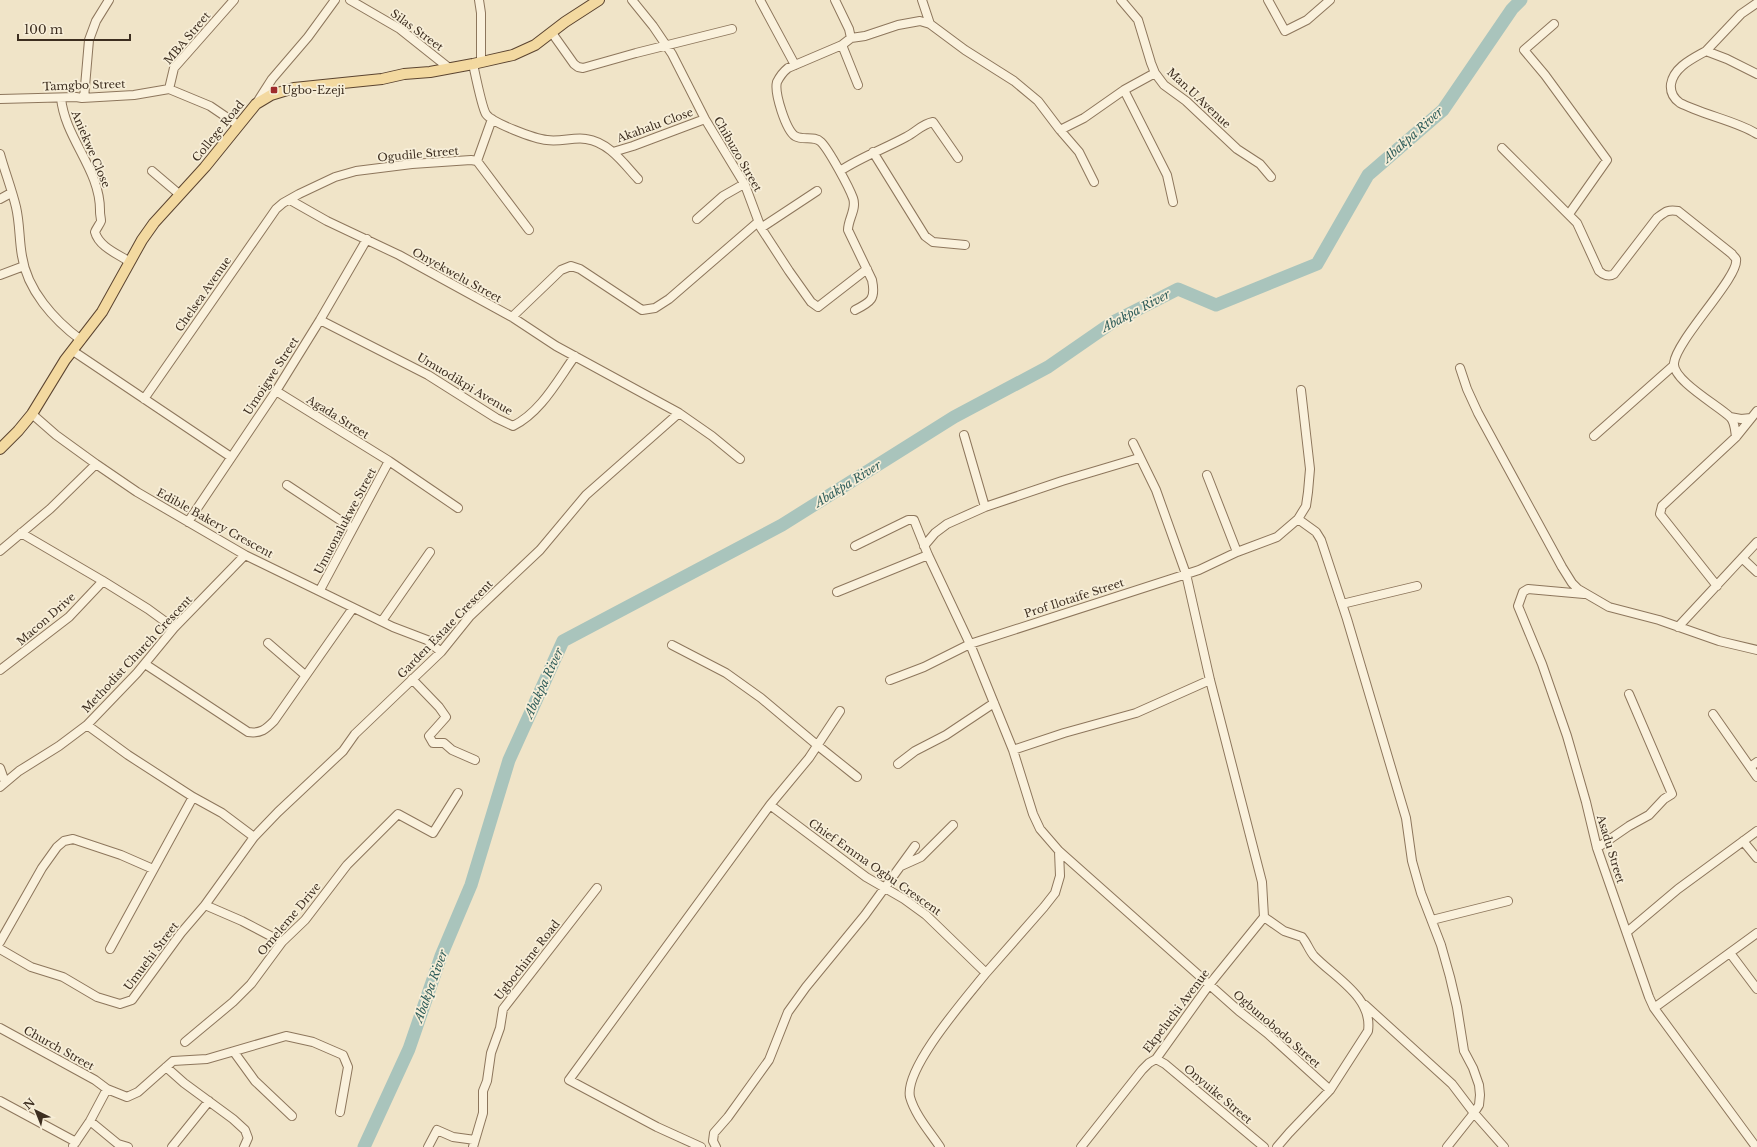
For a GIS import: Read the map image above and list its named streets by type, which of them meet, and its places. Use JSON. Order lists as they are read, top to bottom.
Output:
{
  "streets": {
    "main road": ["College Road"],
    "street": [
      "Silas Street",
      "MBA Street",
      "Tamgbo Street",
      "Man.U.Avenue",
      "Akahalu Close",
      "Aniekwe Close",
      "Ogudile Street",
      "Chibuzo Street",
      "Onyekwelu Street",
      "Chelsea Avenue",
      "Umoigwe Street",
      "Umuodikpi Avenue",
      "Agada Street",
      "Umuonalukwe Street",
      "Edible Bakery Crescent",
      "Prof Ilotaife Street",
      "Macon Drive",
      "Garden Estate Crescent",
      "Methodist Church Crescent",
      "Asadu Street",
      "Chief Emma Ogbu Crescent",
      "Omeleme Drive",
      "Umuehi Street",
      "Ugbochime Road",
      "Ekpeluchi Avenue",
      "Ogbunobodo Street",
      "Church Street",
      "Onyuike Street"
    ]
  },
  "crossings": [
    ["Silas Street", "College Road"],
    ["MBA Street", "Tamgbo Street"],
    ["Tamgbo Street", "Aniekwe Close"],
    ["Akahalu Close", "Chibuzo Street"],
    ["College Road", "Aniekwe Close"],
    ["College Road", "Edible Bakery Crescent"],
    ["Ogudile Street", "Onyekwelu Street"],
    ["Ogudile Street", "Chelsea Avenue"],
    ["Onyekwelu Street", "Chelsea Avenue"],
    ["Onyekwelu Street", "Umoigwe Street"],
    ["Onyekwelu Street", "Umuodikpi Avenue"],
    ["Onyekwelu Street", "Garden Estate Crescent"],
    ["Umoigwe Street", "Umuodikpi Avenue"],
    ["Umoigwe Street", "Agada Street"],
    ["Umoigwe Street", "Edible Bakery Crescent"],
    ["Agada Street", "Umuonalukwe Street"],
    ["Umuonalukwe Street", "Edible Bakery Crescent"],
    ["Edible Bakery Crescent", "Garden Estate Crescent"],
    ["Edible Bakery Crescent", "Methodist Church Crescent"],
    ["Prof Ilotaife Street", "Ogbunobodo Street"],
    ["Garden Estate Crescent", "Umuehi Street"],
    ["Ekpeluchi Avenue", "Ogbunobodo Street"],
    ["Ekpeluchi Avenue", "Onyuike Street"]
  ],
  "water": ["Abakpa River"],
  "places": {
    "transit": ["Ugbo-Ezeji"]
  },
  "scale_bar": "100 m",
  "north": "top left"
}
